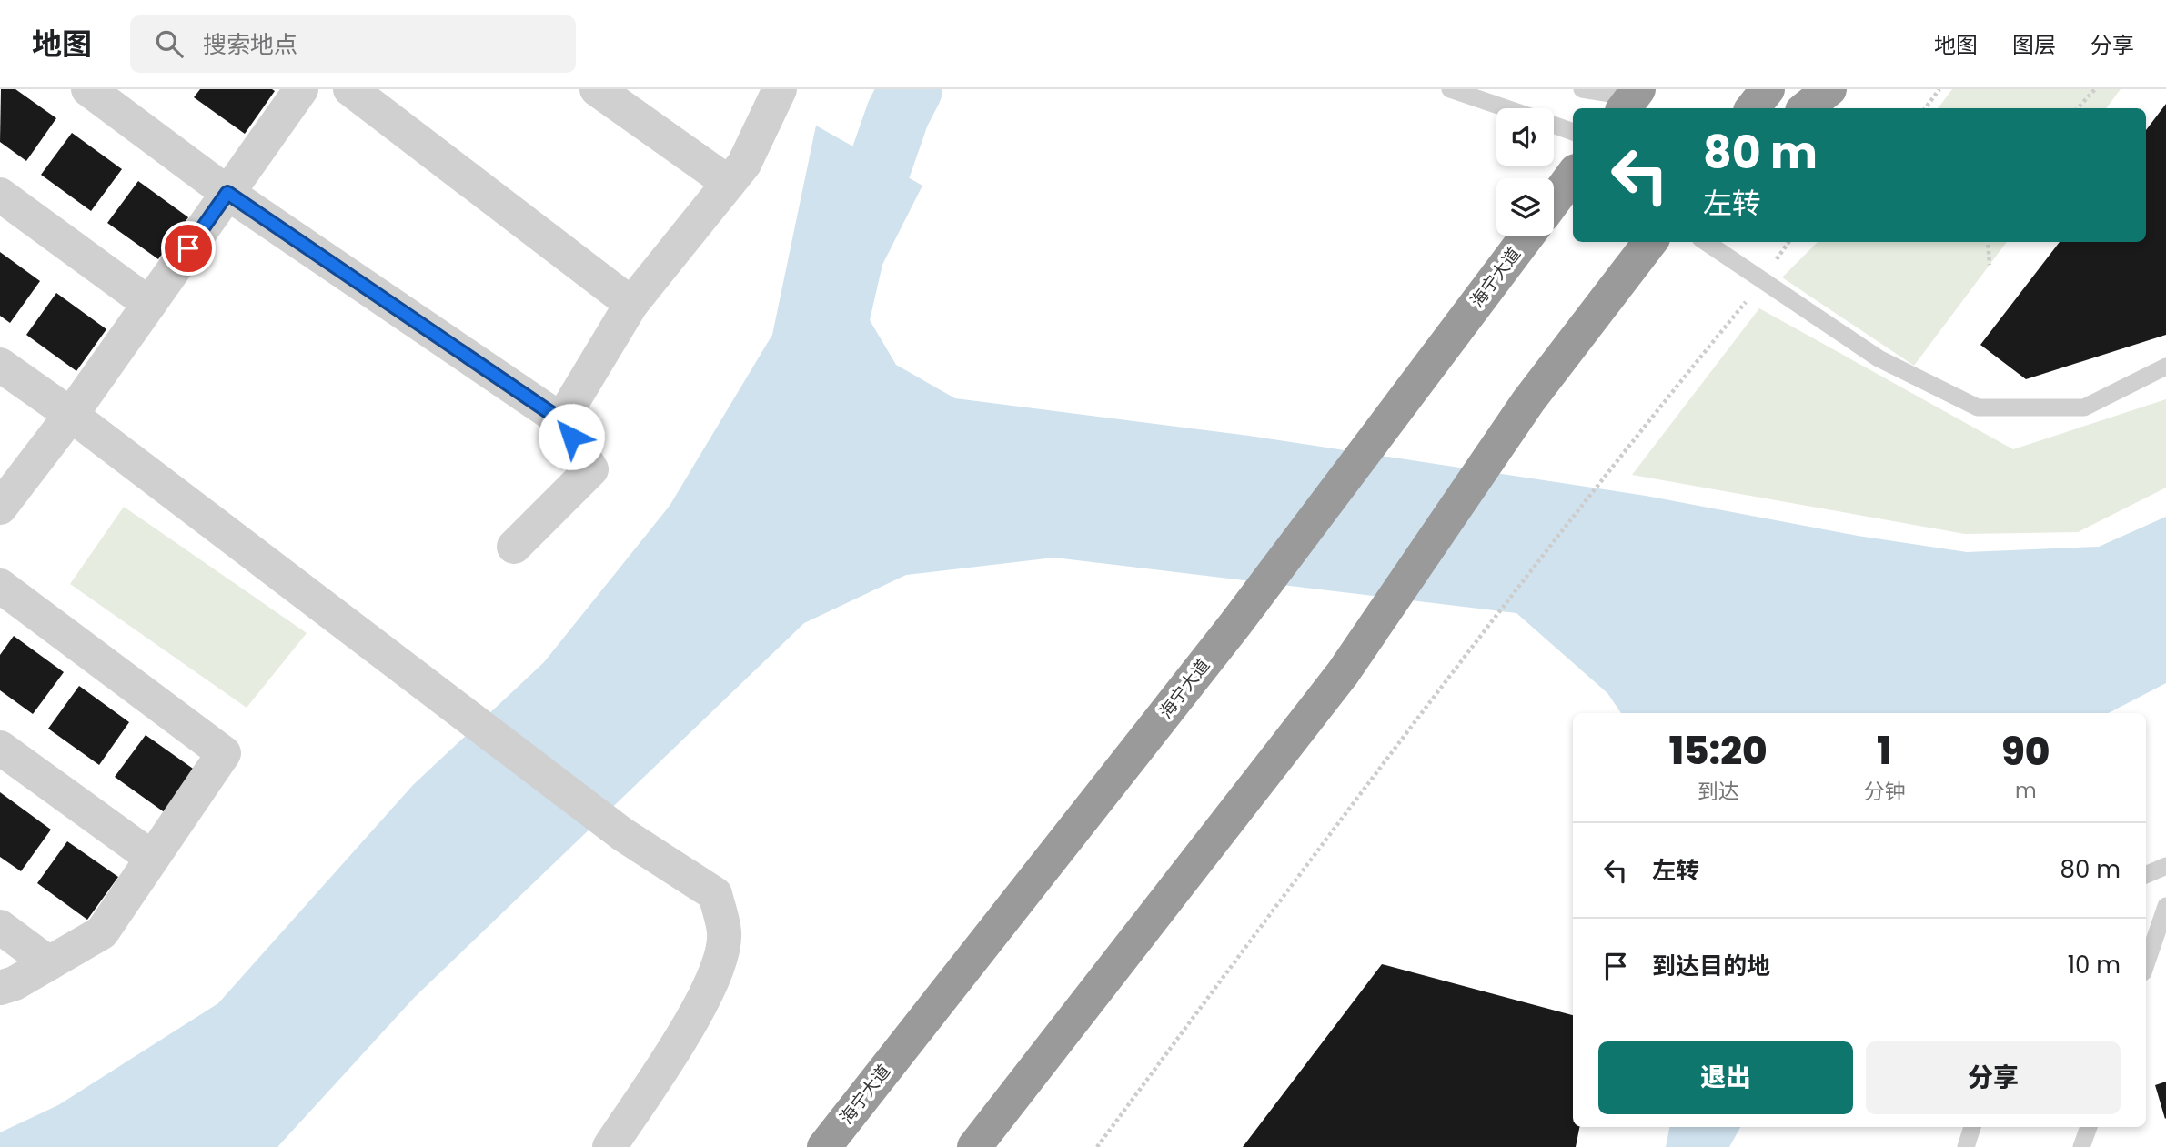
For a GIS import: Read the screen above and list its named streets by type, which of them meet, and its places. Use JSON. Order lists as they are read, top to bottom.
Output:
{
  "streets": {
    "highway": ["海宁大道"]
  },
  "page": {
    "header": "地图",
    "search": "搜索地点",
    "nav": ["地图", "图层", "分享"],
    "turn": ["80 m", "左转"],
    "eta": [
      "15:20",
      "到达",
      "1",
      "分钟",
      "90",
      "m"
    ],
    "list": [
      {
        "name": "左转",
        "value": "80 m"
      },
      {
        "name": "到达目的地",
        "value": "10 m"
      }
    ],
    "buttons": ["退出", "分享"]
  }
}
